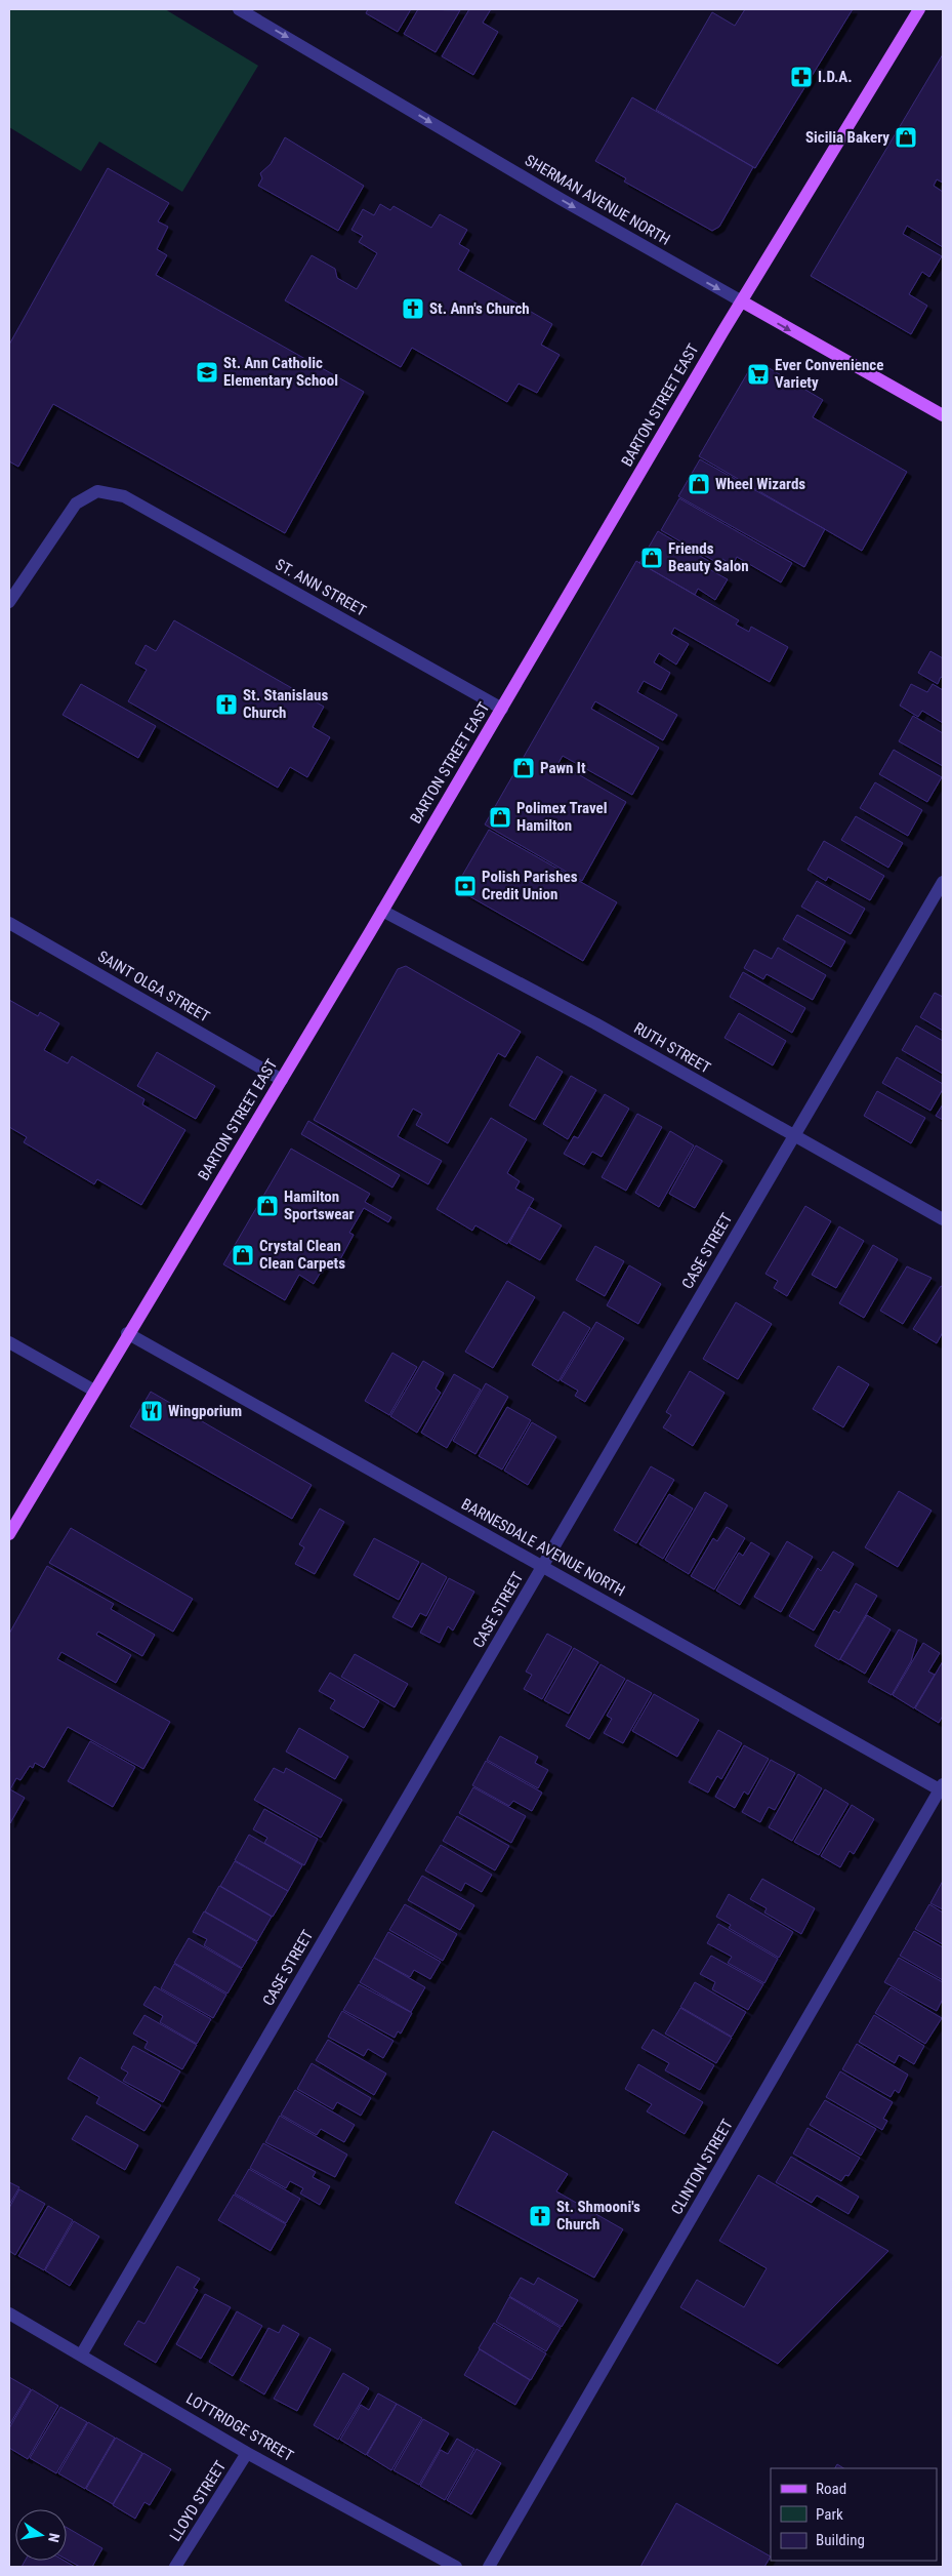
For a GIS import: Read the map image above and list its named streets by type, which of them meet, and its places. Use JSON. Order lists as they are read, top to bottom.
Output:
{
  "streets": {
    "main road": ["SHERMAN AVENUE NORTH", "BARTON STREET EAST"],
    "street": [
      "ST. ANN STREET",
      "SAINT OLGA STREET",
      "RUTH STREET",
      "CASE STREET",
      "BARNESDALE AVENUE NORTH",
      "CLINTON STREET",
      "LOTTRIDGE STREET",
      "LLOYD STREET"
    ]
  },
  "crossings": [
    ["SHERMAN AVENUE NORTH", "BARTON STREET EAST"],
    ["BARTON STREET EAST", "ST. ANN STREET"],
    ["BARTON STREET EAST", "SAINT OLGA STREET"],
    ["BARTON STREET EAST", "RUTH STREET"],
    ["BARTON STREET EAST", "BARNESDALE AVENUE NORTH"],
    ["RUTH STREET", "CASE STREET"],
    ["CASE STREET", "BARNESDALE AVENUE NORTH"],
    ["CASE STREET", "LOTTRIDGE STREET"],
    ["BARNESDALE AVENUE NORTH", "CLINTON STREET"],
    ["LOTTRIDGE STREET", "LLOYD STREET"]
  ],
  "one_way": ["SHERMAN AVENUE NORTH"],
  "places": {
    "pharmacy": ["I.D.A."],
    "shop": [
      "Sicilia Bakery",
      "Wheel Wizards",
      "Friends Beauty Salon",
      "Pawn It",
      "Polimex Travel Hamilton",
      "Hamilton Sportswear",
      "Crystal Clean Clean Carpets"
    ],
    "church": ["St. Ann's Church", "St. Stanislaus Church", "St. Shmooni's Church"],
    "school or university": ["St. Ann Catholic Elementary School"],
    "supermarket": ["Ever Convenience Variety"],
    "bank": ["Polish Parishes Credit Union"],
    "restaurant": ["Wingporium"]
  },
  "legend": ["Road", "Park", "Building"],
  "north": "right"
}
